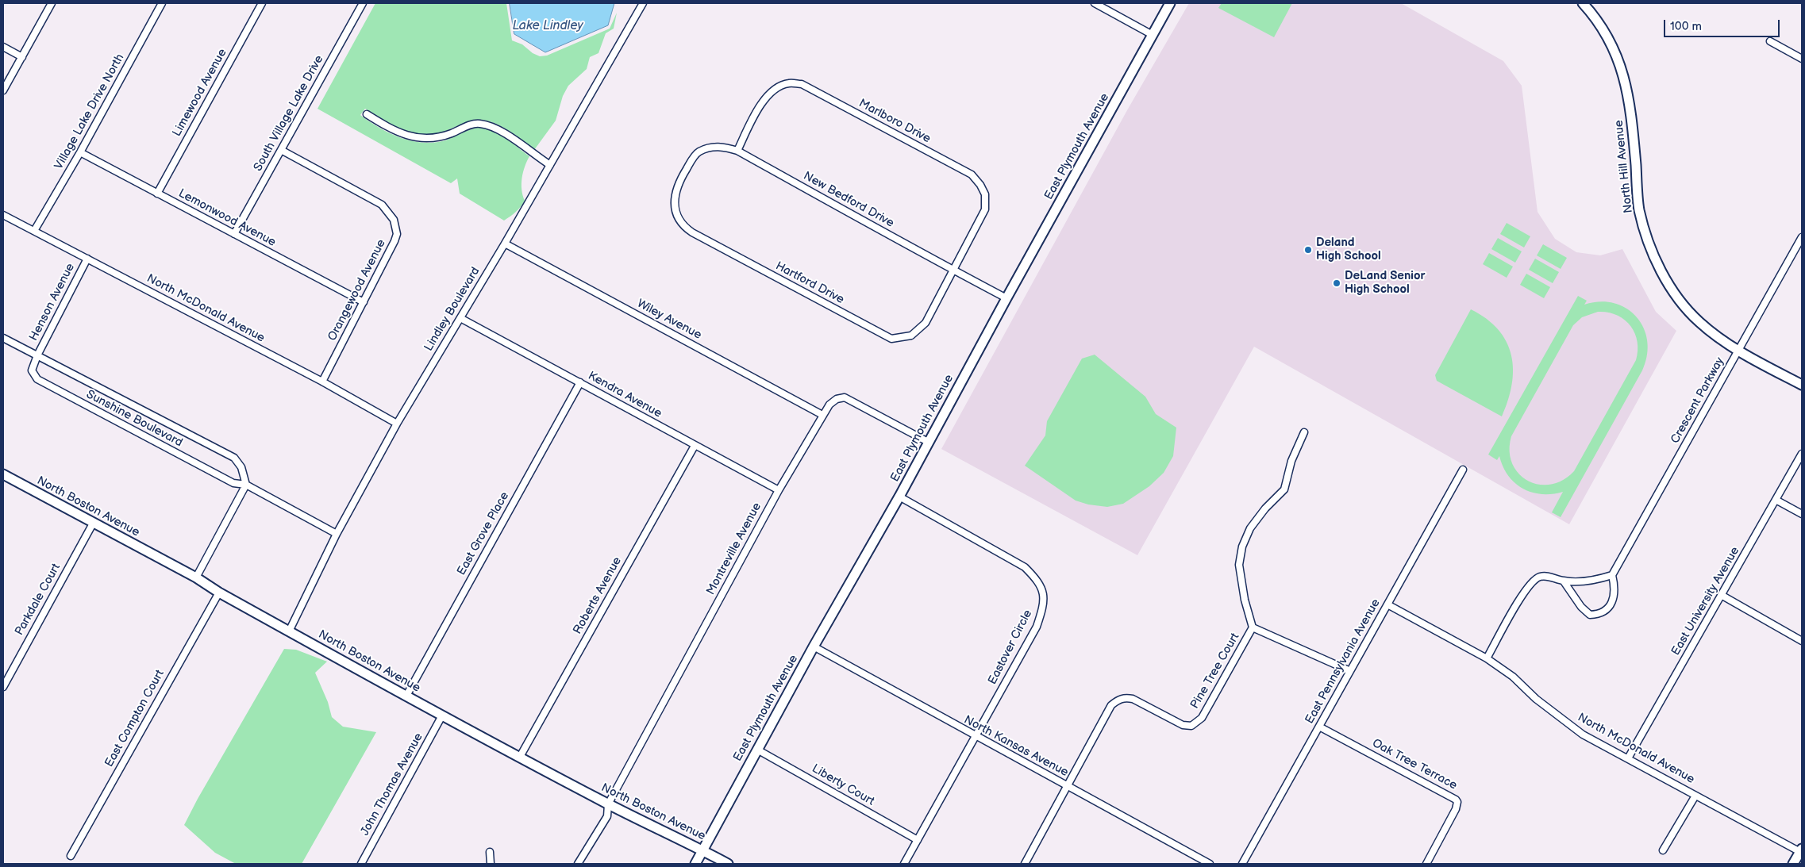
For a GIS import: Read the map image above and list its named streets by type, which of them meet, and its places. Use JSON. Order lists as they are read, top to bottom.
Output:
{
  "streets": {
    "street": [
      "Limewood Avenue",
      "Village Lake Drive North",
      "South Village Lake Drive",
      "Marlboro Drive",
      "East Plymouth Avenue",
      "North Hill Avenue",
      "New Bedford Drive",
      "Lemonwood Avenue",
      "Hartford Drive",
      "Orangewood Avenue",
      "Henson Avenue",
      "North McDonald Avenue",
      "Lindley Boulevard",
      "Wiley Avenue",
      "Kendra Avenue",
      "Crescent Parkway",
      "Sunshine Boulevard",
      "North Boston Avenue",
      "East Grove Place",
      "Montreville Avenue",
      "Roberts Avenue",
      "Parkdale Court",
      "East University Avenue",
      "Eastover Circle",
      "East Pennsylvania Avenue",
      "Pine Tree Court",
      "East Compton Court",
      "North Kansas Avenue",
      "Oak Tree Terrace",
      "John Thomas Avenue",
      "Liberty Court"
    ]
  },
  "crossings": [
    ["Limewood Avenue", "Lemonwood Avenue"],
    ["Village Lake Drive North", "Lemonwood Avenue"],
    ["Village Lake Drive North", "North McDonald Avenue"],
    ["South Village Lake Drive", "Lemonwood Avenue"],
    ["South Village Lake Drive", "Orangewood Avenue"],
    ["Marlboro Drive", "New Bedford Drive"],
    ["Marlboro Drive", "Hartford Drive"],
    ["East Plymouth Avenue", "New Bedford Drive"],
    ["East Plymouth Avenue", "North Boston Avenue"],
    ["East Plymouth Avenue", "Montreville Avenue"],
    ["East Plymouth Avenue", "Eastover Circle"],
    ["East Plymouth Avenue", "North Kansas Avenue"],
    ["East Plymouth Avenue", "Liberty Court"],
    ["North Hill Avenue", "Crescent Parkway"],
    ["New Bedford Drive", "Hartford Drive"],
    ["Lemonwood Avenue", "Orangewood Avenue"],
    ["Orangewood Avenue", "North McDonald Avenue"],
    ["Henson Avenue", "North McDonald Avenue"],
    ["Henson Avenue", "Sunshine Boulevard"],
    ["North McDonald Avenue", "Lindley Boulevard"],
    ["North McDonald Avenue", "East University Avenue"],
    ["North McDonald Avenue", "East Pennsylvania Avenue"],
    ["Lindley Boulevard", "Wiley Avenue"],
    ["Lindley Boulevard", "Kendra Avenue"],
    ["Lindley Boulevard", "Sunshine Boulevard"],
    ["Lindley Boulevard", "North Boston Avenue"],
    ["Wiley Avenue", "Montreville Avenue"],
    ["Kendra Avenue", "East Grove Place"],
    ["Kendra Avenue", "Montreville Avenue"],
    ["Kendra Avenue", "Roberts Avenue"],
    ["North Boston Avenue", "East Grove Place"],
    ["North Boston Avenue", "Montreville Avenue"],
    ["North Boston Avenue", "Roberts Avenue"],
    ["North Boston Avenue", "Parkdale Court"],
    ["North Boston Avenue", "East Compton Court"],
    ["North Boston Avenue", "John Thomas Avenue"],
    ["Eastover Circle", "North Kansas Avenue"],
    ["Eastover Circle", "Liberty Court"],
    ["East Pennsylvania Avenue", "Pine Tree Court"],
    ["East Pennsylvania Avenue", "Oak Tree Terrace"],
    ["Pine Tree Court", "North Kansas Avenue"]
  ],
  "water": ["Lake Lindley"],
  "places": ["Deland High School", "DeLand Senior High School"],
  "scale_bar": "100 m"
}
